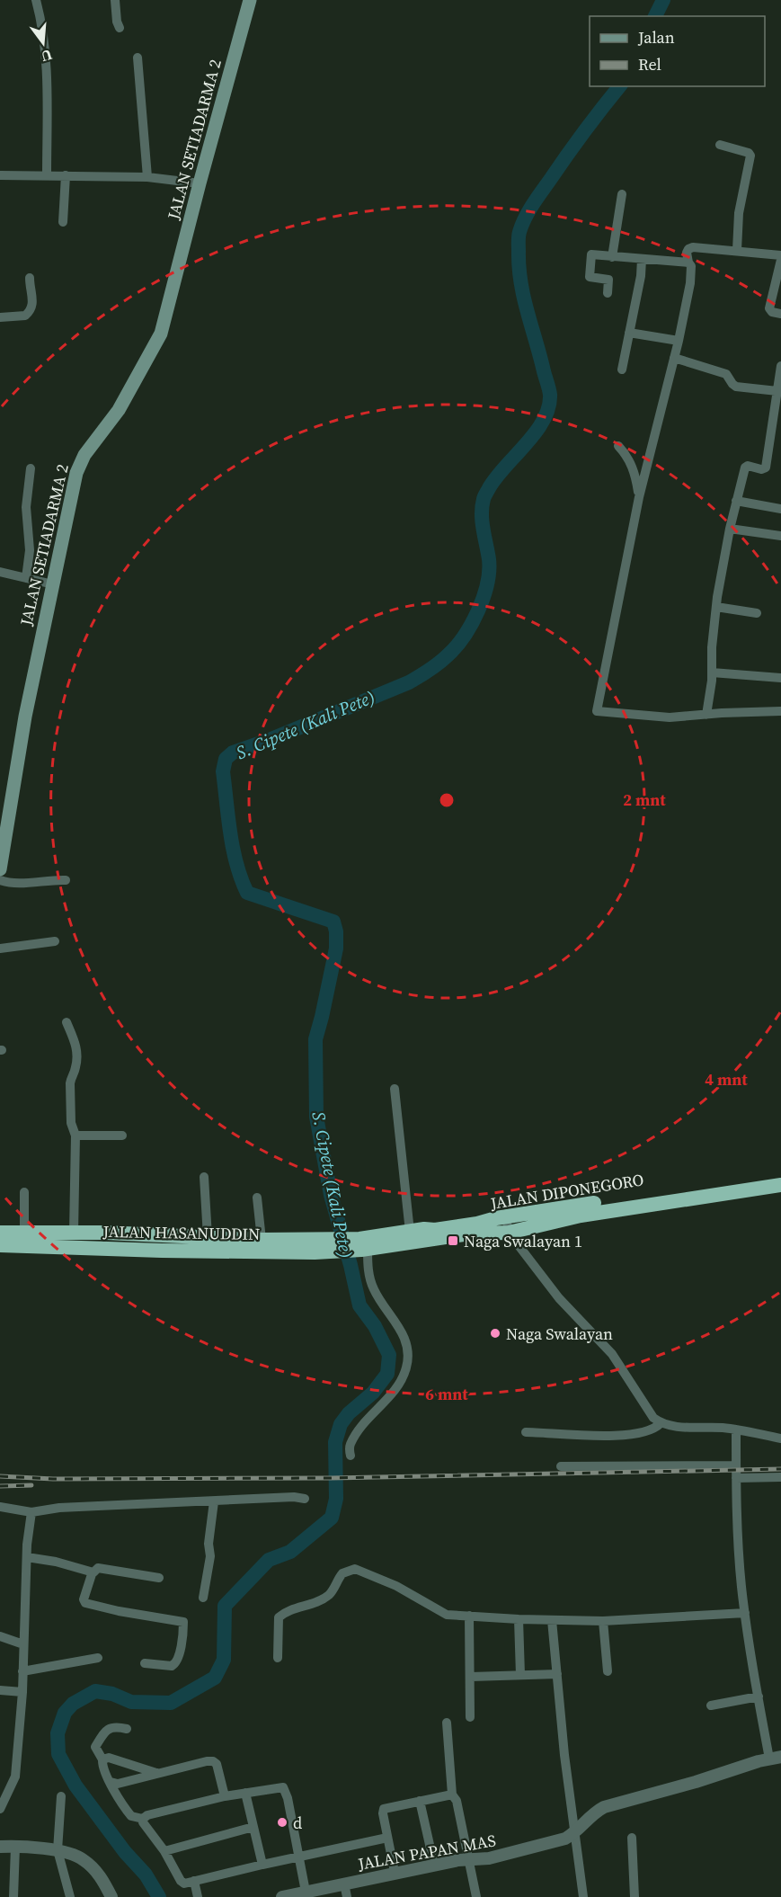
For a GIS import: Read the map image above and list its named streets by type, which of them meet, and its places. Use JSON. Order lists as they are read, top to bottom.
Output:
{
  "streets": {
    "highway": ["JALAN DIPONEGORO", "JALAN HASANUDDIN"],
    "main road": ["JALAN SETIADARMA 2"],
    "street": ["JALAN PAPAN MAS"]
  },
  "crossings": [
    ["JALAN DIPONEGORO", "JALAN HASANUDDIN"]
  ],
  "water": ["S. Cipete (Kali Pete)"],
  "places": {
    "transit": ["Naga Swalayan 1"],
    "other": ["Naga Swalayan", "d"]
  },
  "legend": ["Jalan", "Rel"],
  "north": "bottom",
  "rings": ["2 mnt", "4 mnt", "6 mnt"]
}
